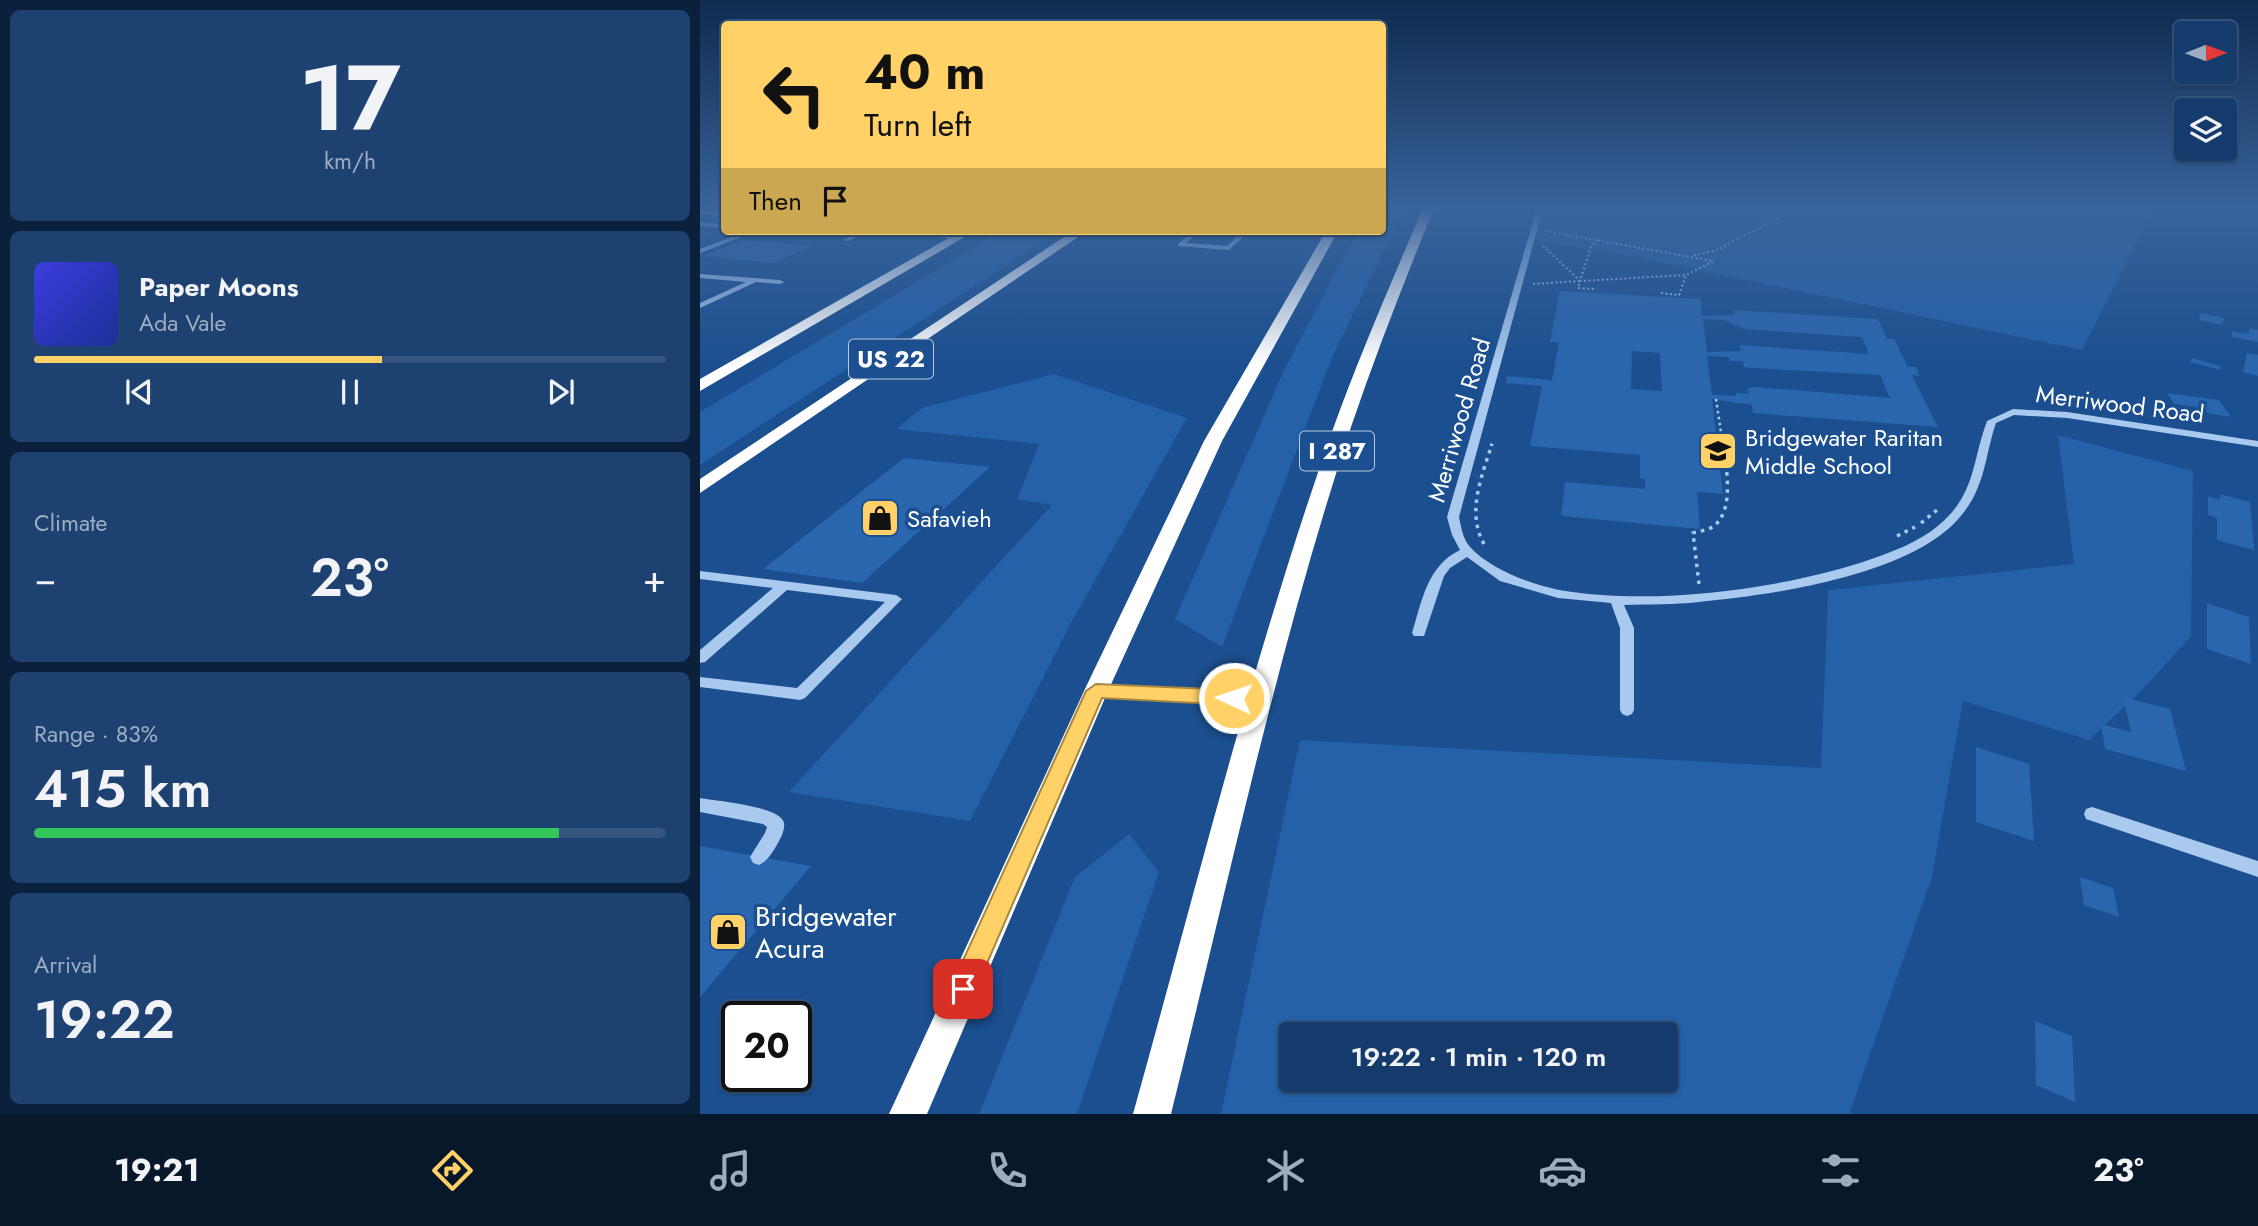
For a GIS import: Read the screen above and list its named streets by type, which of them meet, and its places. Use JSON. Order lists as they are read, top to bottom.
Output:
{
  "streets": {
    "highway": ["US 22", "I 287"],
    "street": ["Merriwood Road"]
  },
  "places": {
    "school or university": ["Bridgewater Raritan Middle School"],
    "shop": ["Safavieh", "Bridgewater Acura"]
  },
  "north": "right",
  "page": {
    "tile": [
      ["17", "km/h"],
      "Climate",
      ["Range · 83%", "415 km"],
      ["Arrival", "19:22"]
    ],
    "turn": ["40 m", "Turn left"],
    "then": "Then",
    "song": ["Paper Moons", "Ada Vale"],
    "heat": ["−", "23°", "+"],
    "limit": "20",
    "trip": "19:22 · 1 min · 120 m",
    "tabs": ["19:21", "23°"]
  }
}
